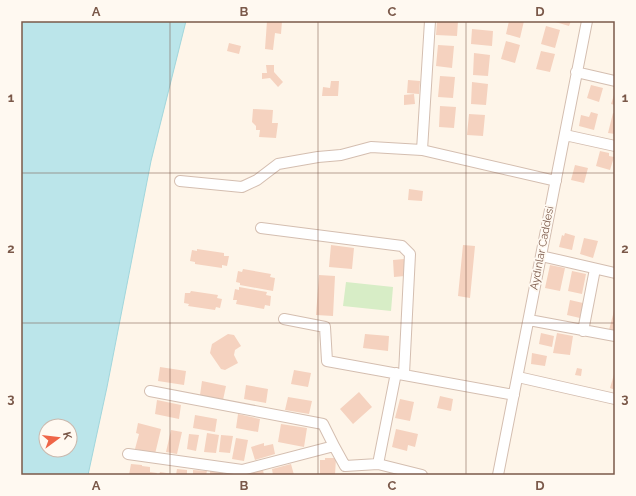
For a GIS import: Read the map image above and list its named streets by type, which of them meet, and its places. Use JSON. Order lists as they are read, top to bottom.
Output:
{
  "streets": {
    "street": ["Aydınlar Caddesi"]
  },
  "north": "right",
  "grid": {
    "columns": [
      "A",
      "B",
      "C",
      "D"
    ],
    "rows": ["1", "2", "3"]
  }
}
